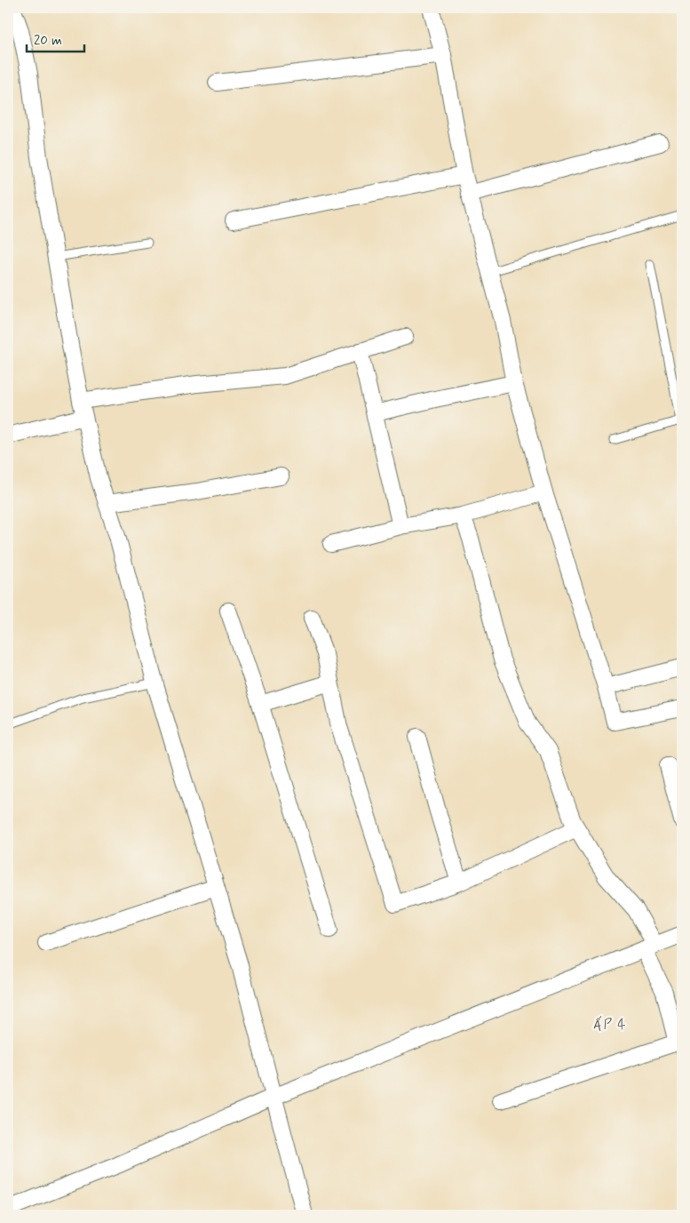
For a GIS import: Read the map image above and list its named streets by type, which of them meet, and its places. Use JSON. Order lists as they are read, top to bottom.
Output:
{
  "districts": ["ẤP 4"],
  "scale_bar": "20 m"
}
